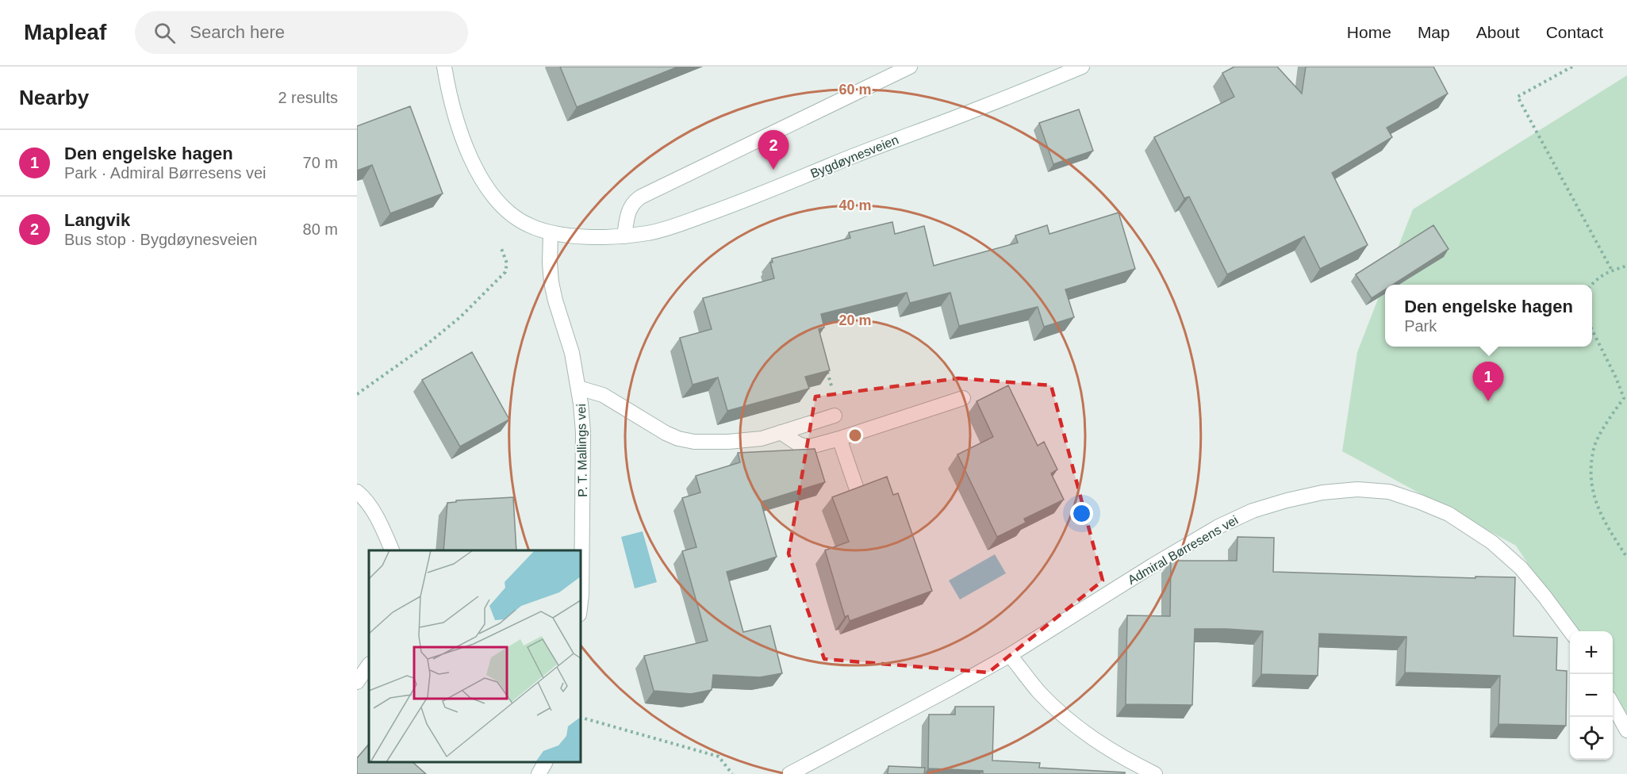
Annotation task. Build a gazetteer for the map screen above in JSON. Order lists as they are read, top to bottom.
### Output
{
  "streets": {
    "street": ["Bygdøynesveien", "P. T. Mallings vei", "Admiral Børresens vei"]
  },
  "crossings": [
    ["Bygdøynesveien", "P. T. Mallings vei"]
  ],
  "page": {
    "header": "Mapleaf",
    "search": "Search here",
    "nav": [
      "Home",
      "Map",
      "About",
      "Contact"
    ],
    "heading": ["Nearby", "2 results"],
    "list": [
      {
        "mark": "1",
        "name": "Den engelske hagen",
        "note": "Park · Admiral Børresens vei",
        "value": "70 m"
      },
      {
        "mark": "2",
        "name": "Langvik",
        "note": "Bus stop · Bygdøynesveien",
        "value": "80 m"
      }
    ],
    "pins": ["2", "1"],
    "popup": ["Den engelske hagen", "Park"],
    "map_buttons": ["+", "−"]
  },
  "rings": ["60 m", "40 m", "20 m"]
}
